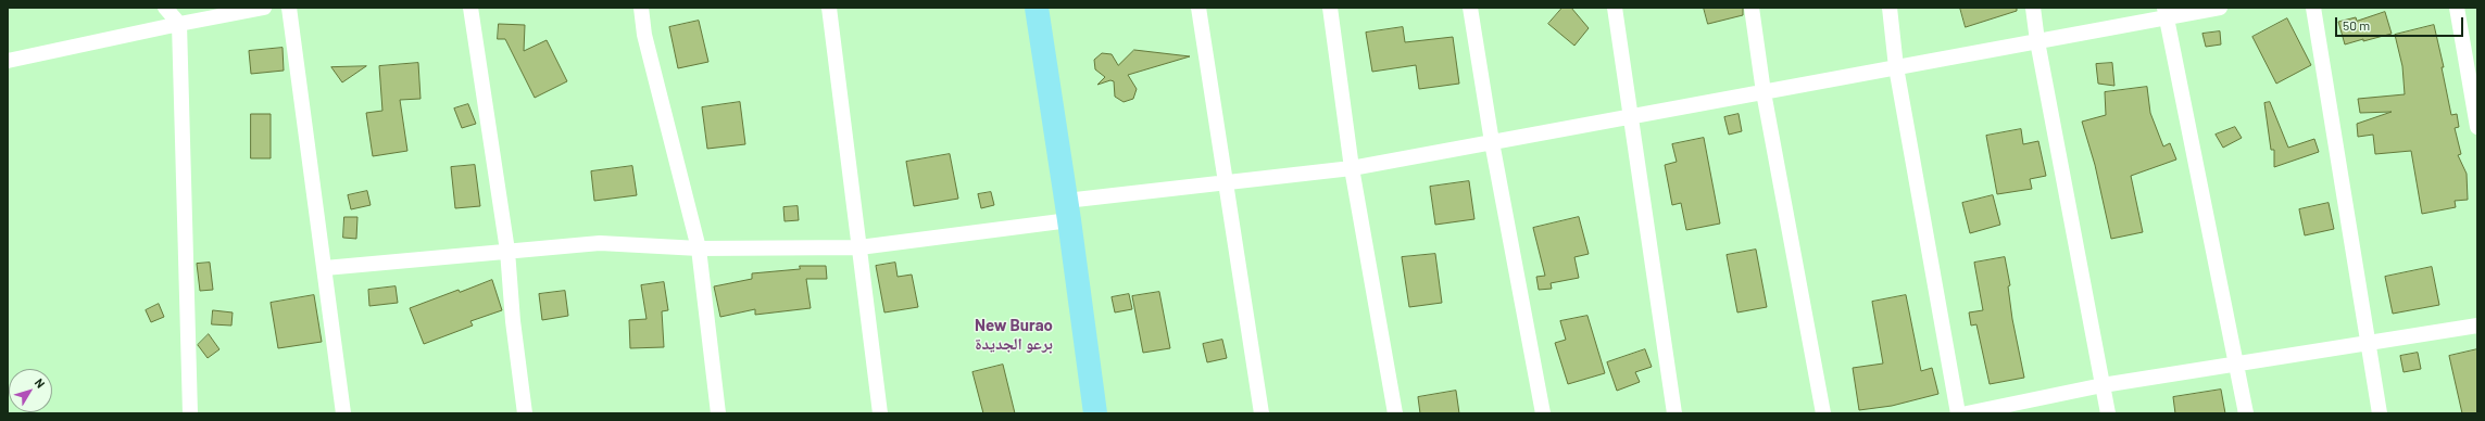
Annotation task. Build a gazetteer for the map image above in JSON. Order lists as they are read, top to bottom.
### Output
{
  "districts": ["New Burao برعو الجديدة"],
  "scale_bar": "50 m",
  "north": "top right"
}
